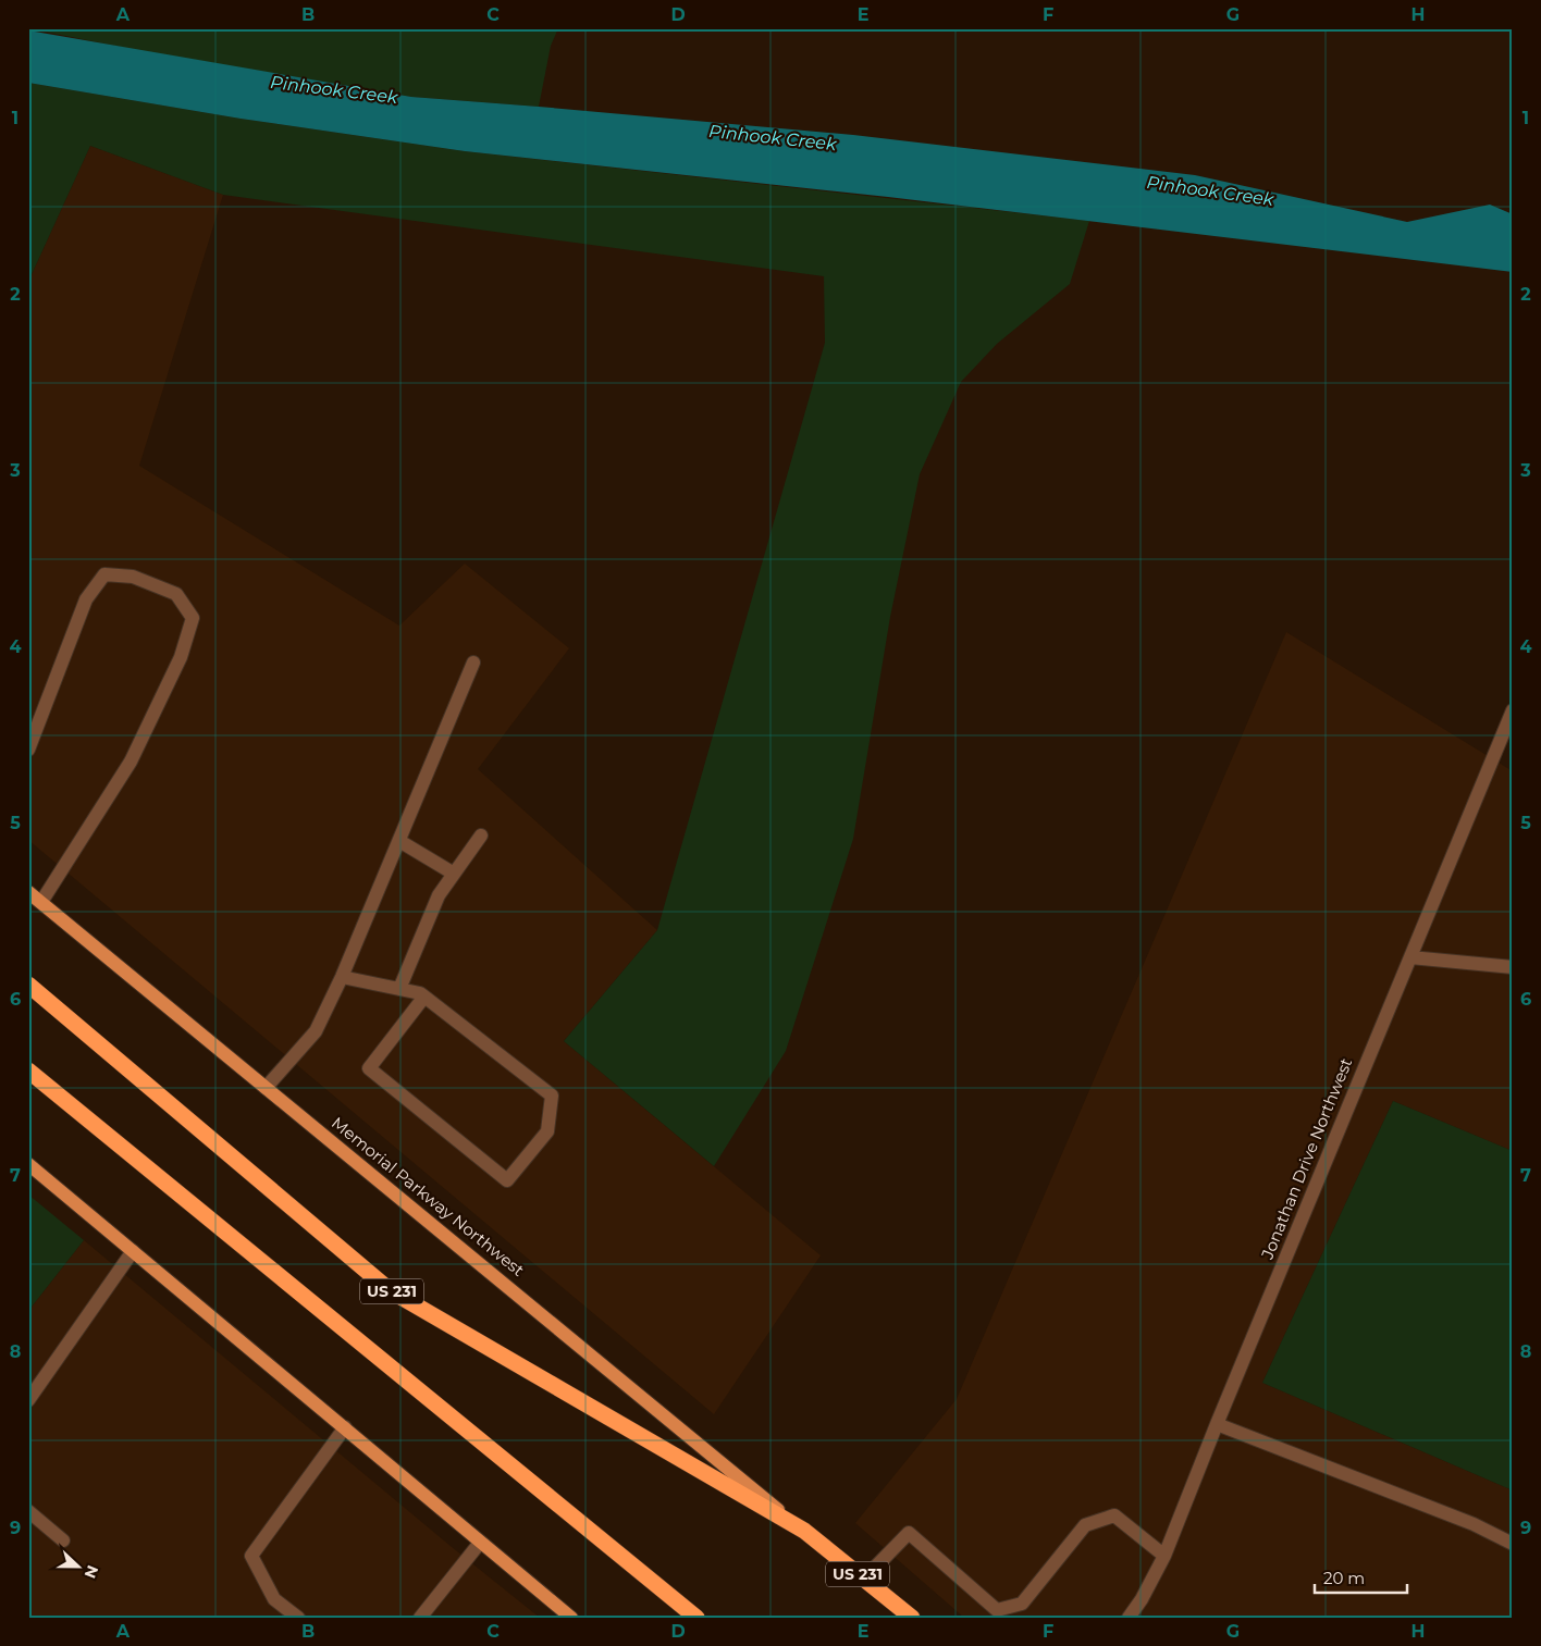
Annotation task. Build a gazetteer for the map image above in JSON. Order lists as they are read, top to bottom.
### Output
{
  "streets": {
    "highway": ["Memorial Parkway Northwest", "US 231"],
    "street": ["Jonathan Drive Northwest"]
  },
  "water": ["Pinhook Creek"],
  "scale_bar": "20 m",
  "north": "right",
  "grid": {
    "columns": [
      "A",
      "B",
      "C",
      "D",
      "E",
      "F",
      "G",
      "H"
    ],
    "rows": [
      "1",
      "2",
      "3",
      "4",
      "5",
      "6",
      "7",
      "8",
      "9"
    ]
  }
}
